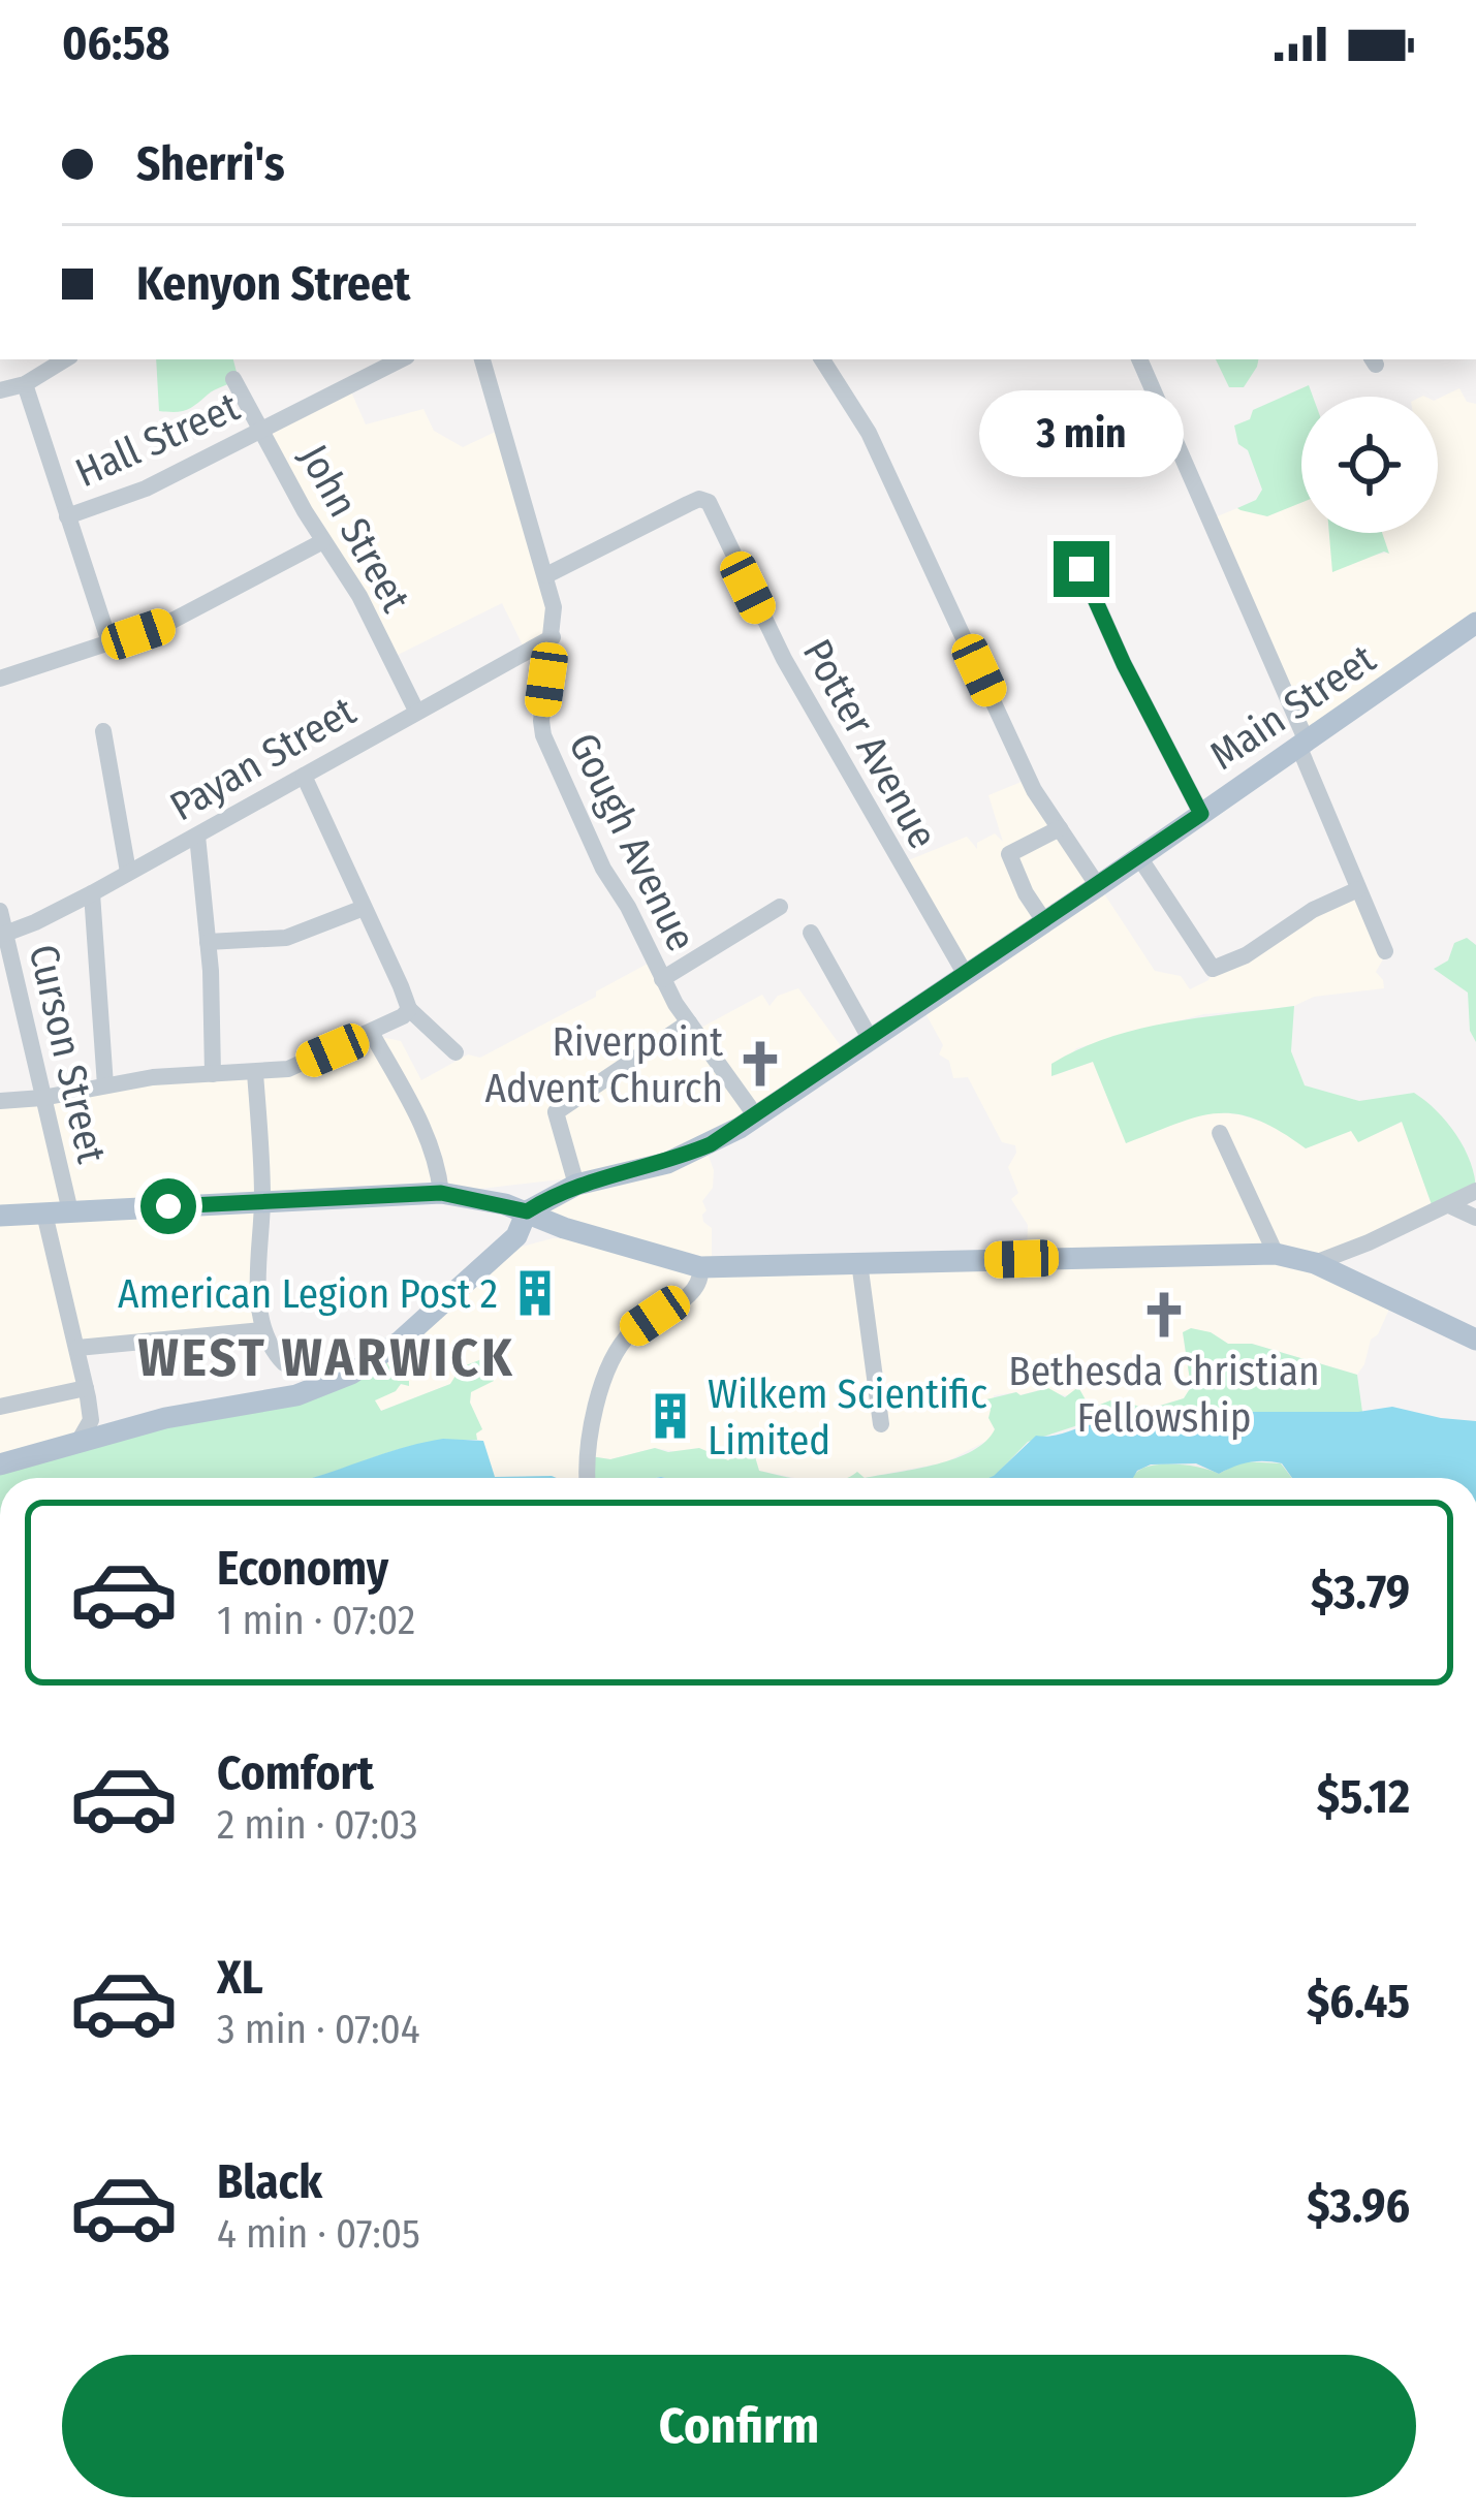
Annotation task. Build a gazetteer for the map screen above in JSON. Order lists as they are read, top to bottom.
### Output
{
  "streets": {
    "main road": ["Main Street"],
    "street": [
      "Hall Street",
      "John Street",
      "Potter Avenue",
      "Payan Street",
      "Gough Avenue",
      "Curson Street"
    ]
  },
  "crossings": [
    ["Hall Street", "John Street"],
    ["John Street", "Payan Street"],
    ["Main Street", "Potter Avenue"],
    ["Main Street", "Gough Avenue"],
    ["Potter Avenue", "Gough Avenue"],
    ["Payan Street", "Gough Avenue"],
    ["Payan Street", "Curson Street"]
  ],
  "districts": ["WEST WARWICK"],
  "places": {
    "church": ["Riverpoint Advent Church", "Bethesda Christian Fellowship"],
    "building": ["American Legion Post 2", "Wilkem Scientific Limited"]
  },
  "page": {
    "status": "06:58",
    "banner": ["Sherri's", "Kenyon Street"],
    "bubble": "3 min",
    "list": [
      {
        "name": "Economy",
        "note": "1 min · 07:02",
        "value": "$3.79"
      },
      {
        "name": "Comfort",
        "note": "2 min · 07:03",
        "value": "$5.12"
      },
      {
        "name": "XL",
        "note": "3 min · 07:04",
        "value": "$6.45"
      },
      {
        "name": "Black",
        "note": "4 min · 07:05",
        "value": "$3.96"
      }
    ],
    "buttons": "Confirm"
  }
}
